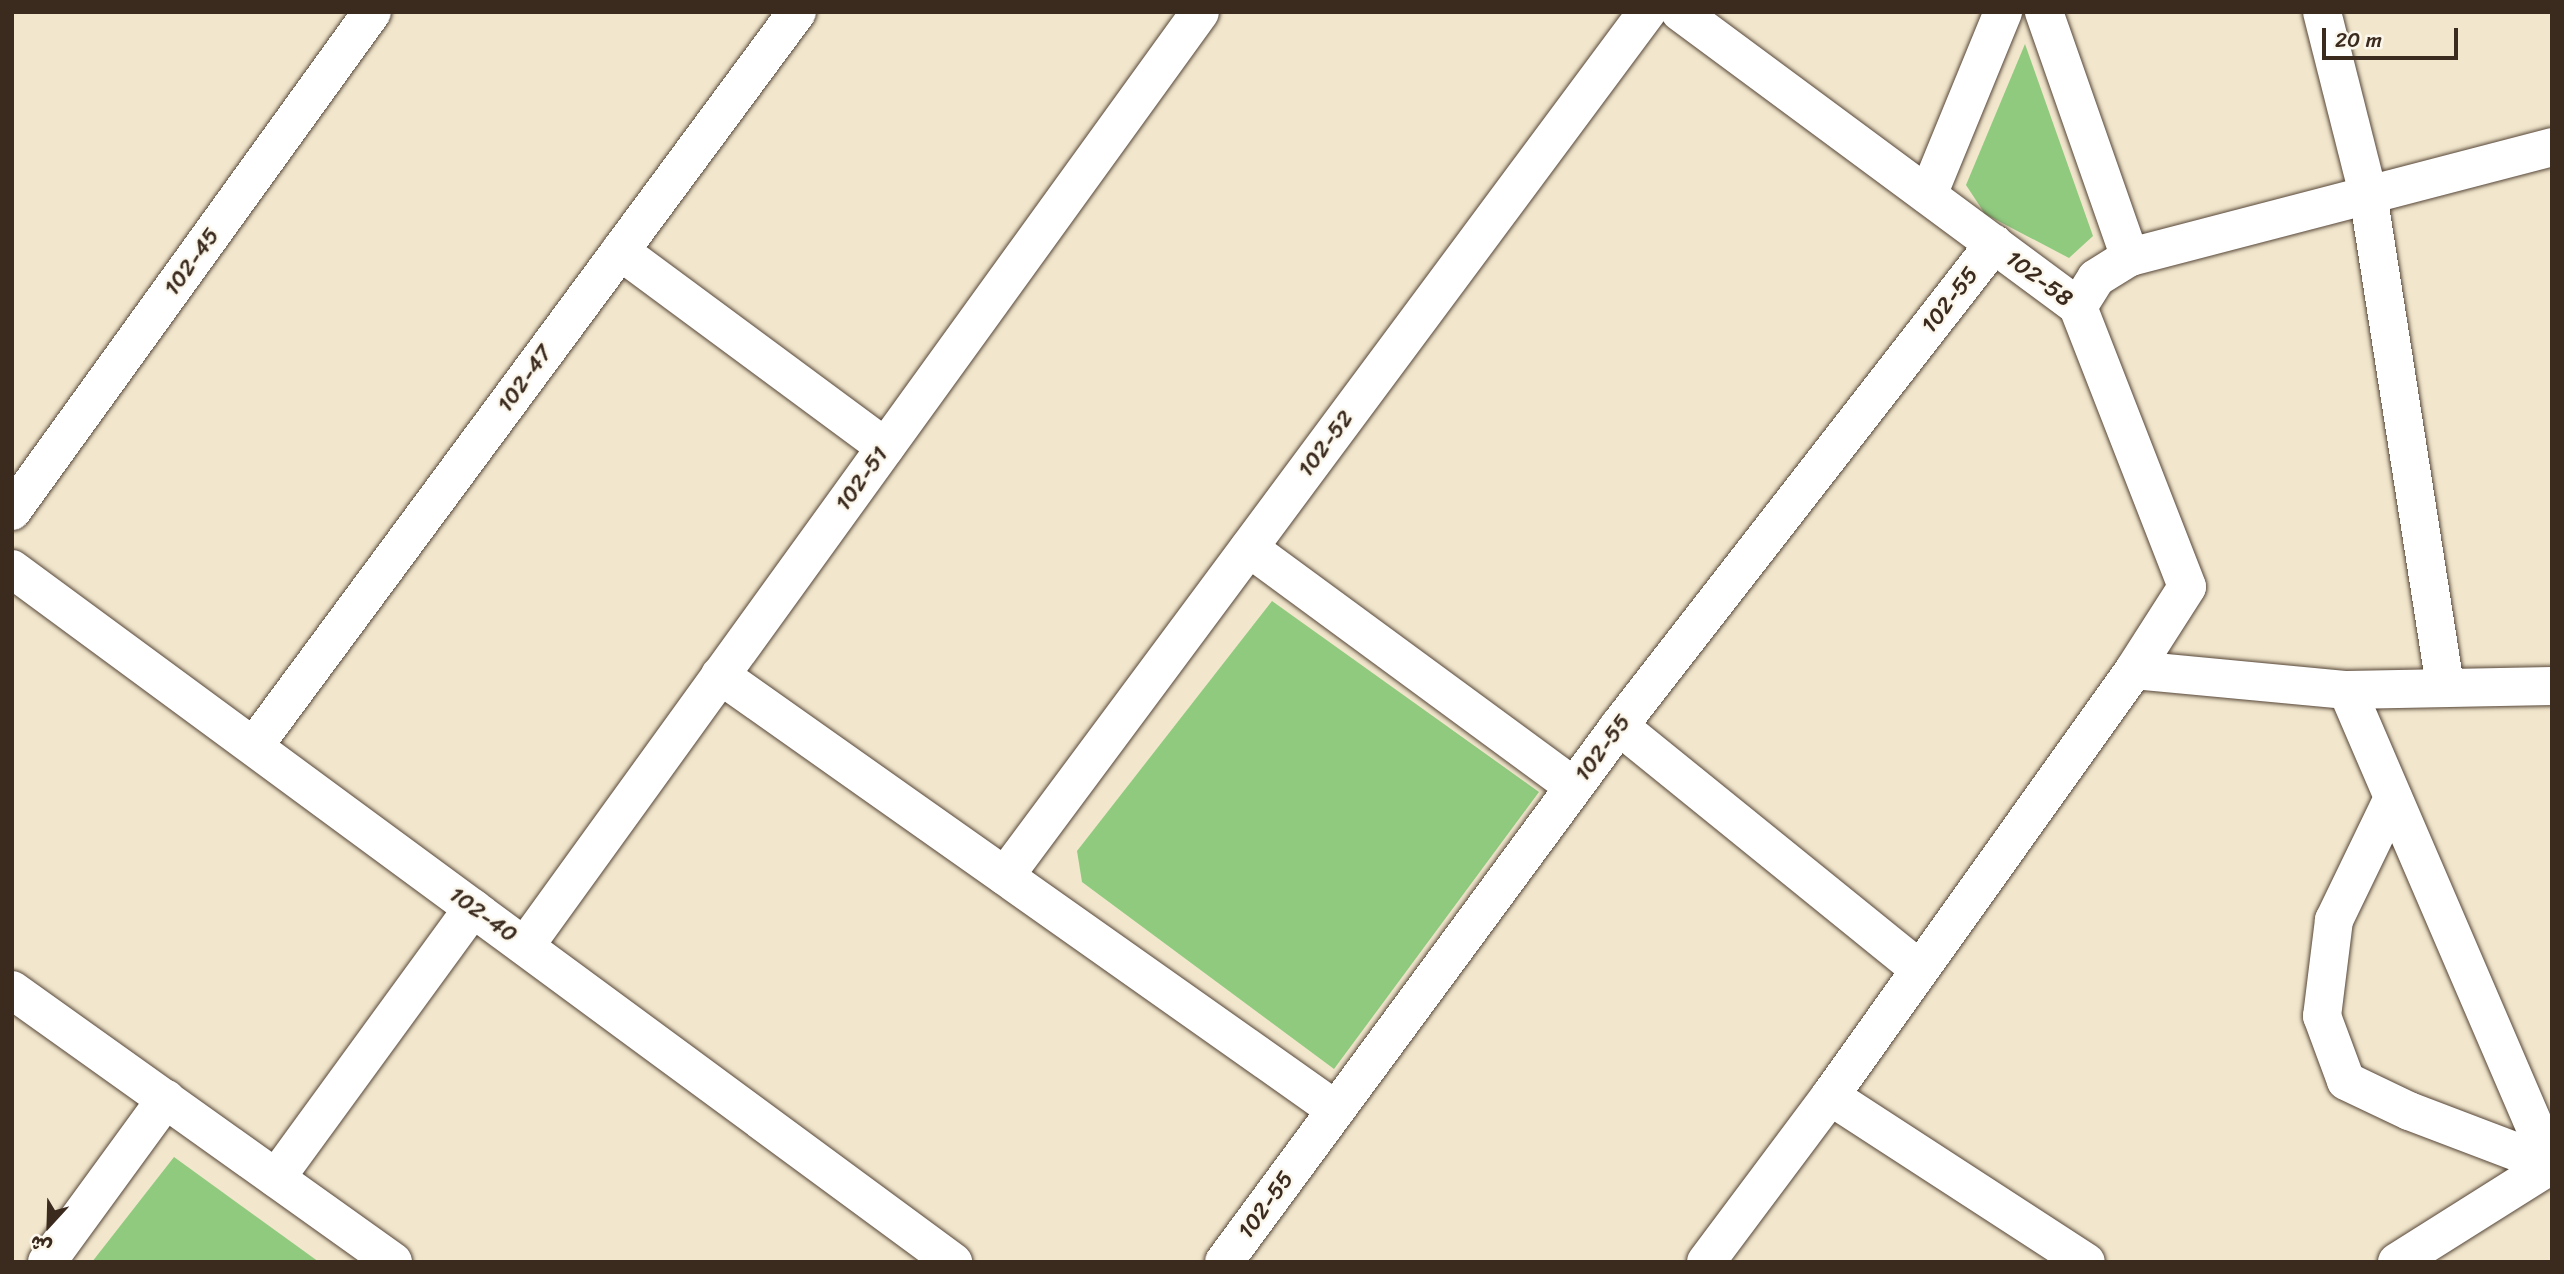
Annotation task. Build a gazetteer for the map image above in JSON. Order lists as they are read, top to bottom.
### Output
{
  "streets": {
    "street": [
      "102-45",
      "102-58",
      "102-55",
      "102-47",
      "102-52",
      "102-51",
      "102-40"
    ]
  },
  "crossings": [
    ["102-58", "102-55"],
    ["102-47", "102-40"],
    ["102-51", "102-40"]
  ],
  "scale_bar": "20 m",
  "north": "bottom"
}
